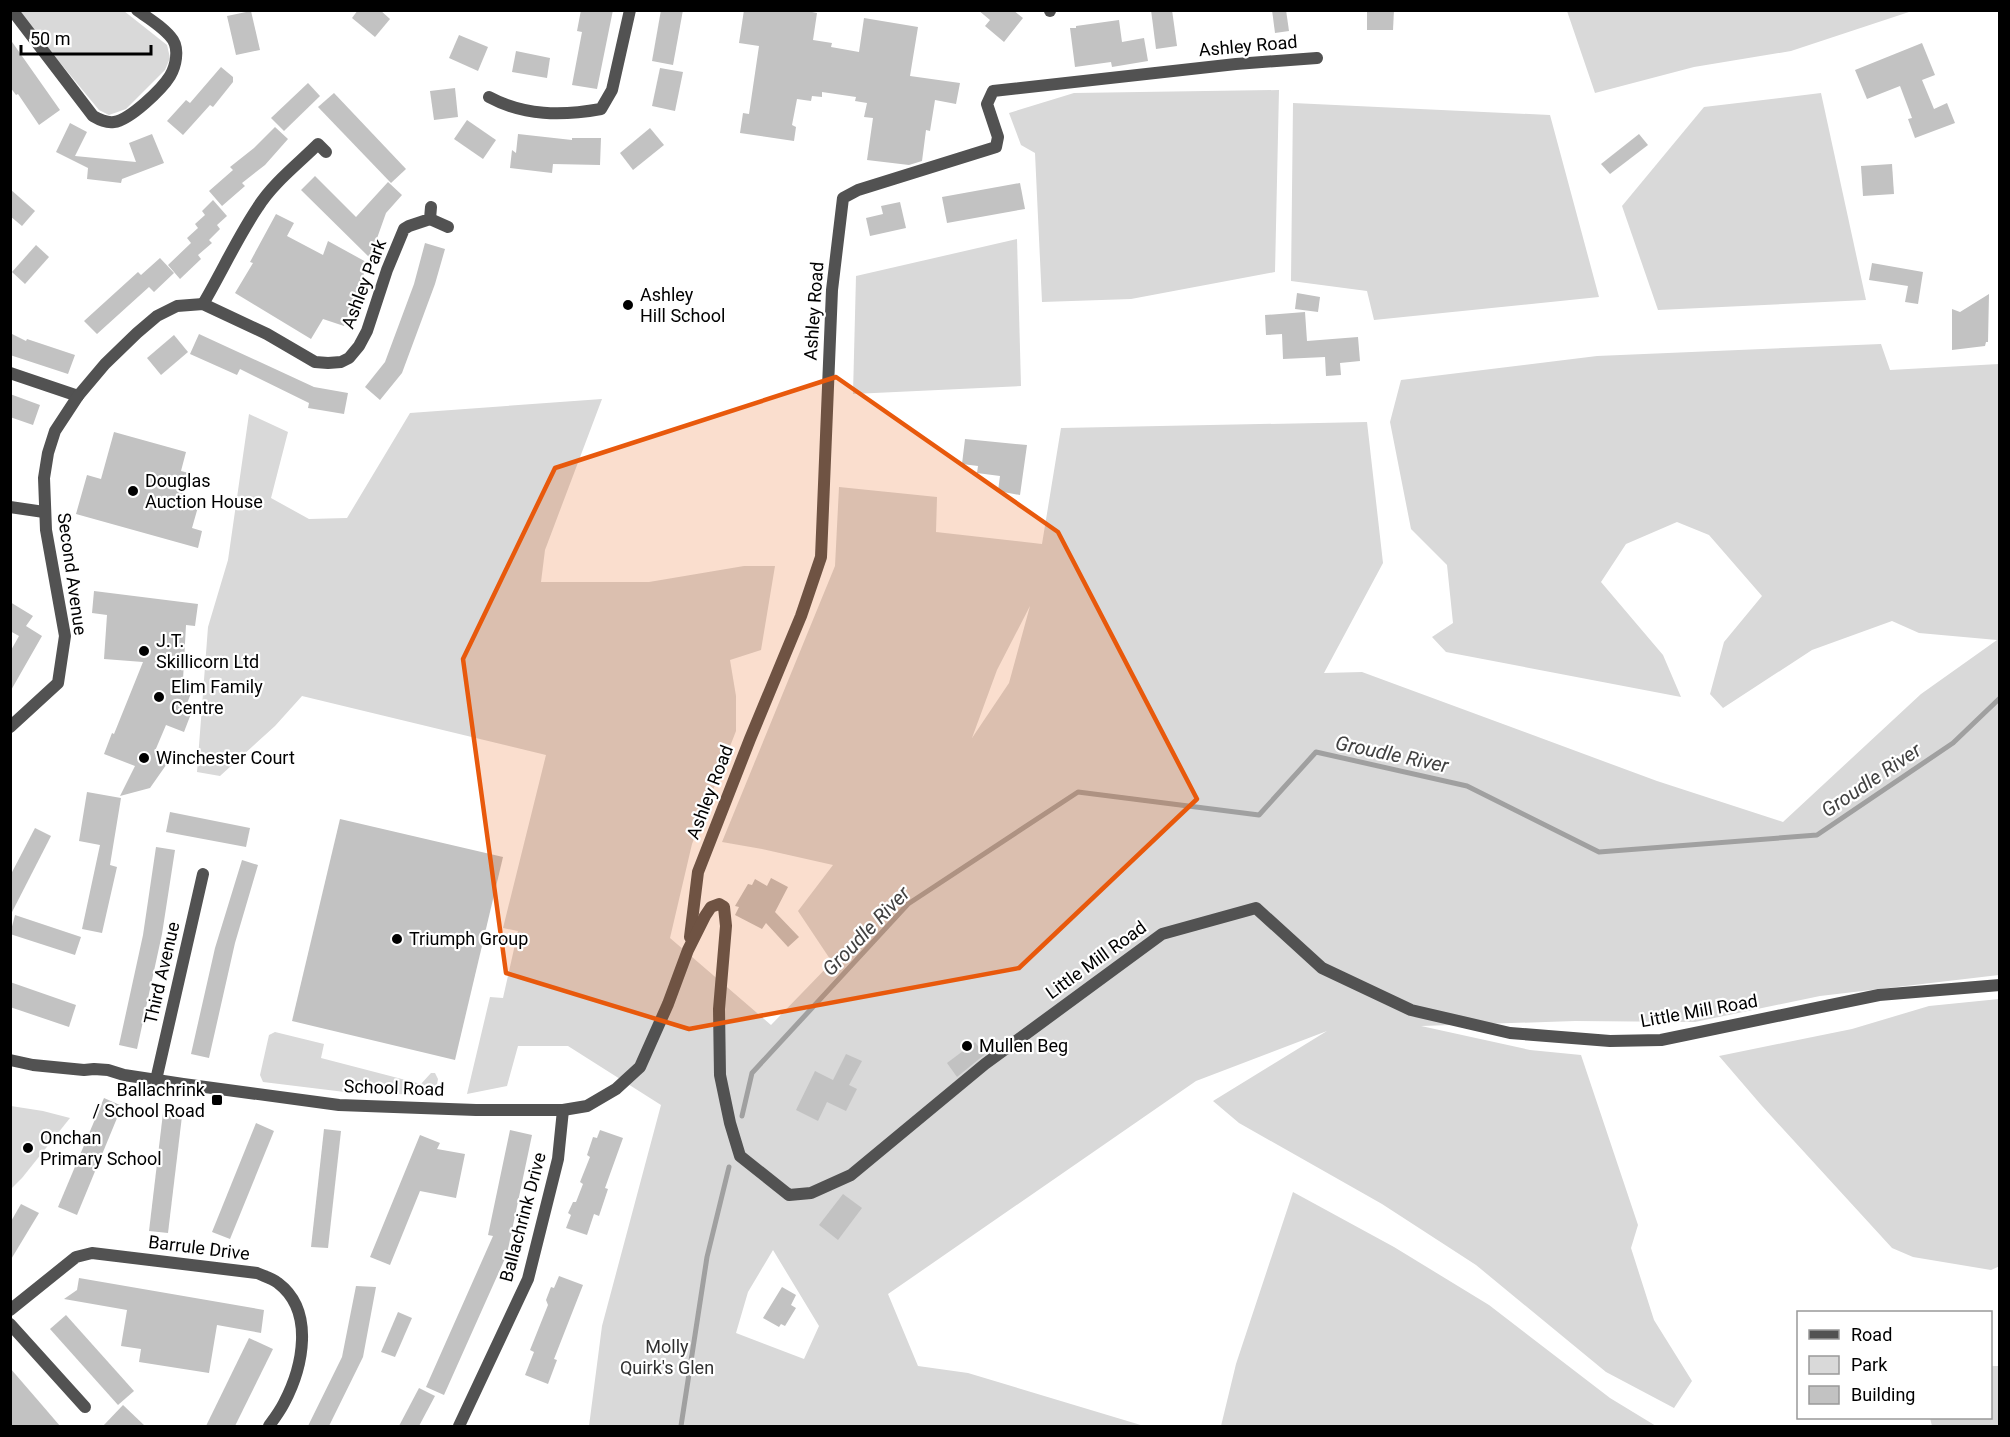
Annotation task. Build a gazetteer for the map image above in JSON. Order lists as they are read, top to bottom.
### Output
{
  "streets": {
    "street": [
      "Ashley Road",
      "Ashley Park",
      "Second Avenue",
      "Little Mill Road",
      "Third Avenue",
      "School Road",
      "Ballachrink Drive",
      "Barrule Drive"
    ]
  },
  "crossings": [
    ["Ashley Road", "Little Mill Road"],
    ["Ashley Road", "School Road"],
    ["Ashley Park", "Second Avenue"],
    ["Little Mill Road", "School Road"],
    ["Third Avenue", "School Road"],
    ["School Road", "Ballachrink Drive"]
  ],
  "water": ["Groudle River"],
  "parks": ["Molly Quirk's Glen"],
  "places": {
    "other": [
      "Ashley Hill School",
      "Douglas Auction House",
      "J.T. Skillicorn Ltd",
      "Elim Family Centre",
      "Winchester Court",
      "Triumph Group",
      "Mullen Beg",
      "Onchan Primary School"
    ],
    "transit": ["Ballachrink / School Road"]
  },
  "legend": ["Road", "Park", "Building"],
  "scale_bar": "50 m"
}
